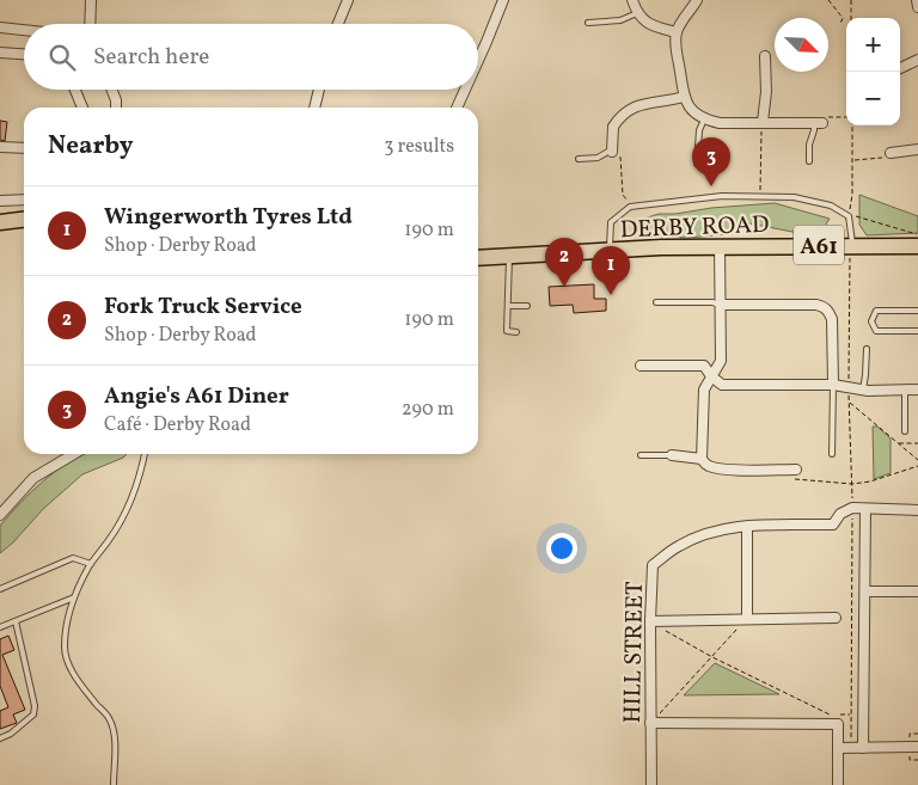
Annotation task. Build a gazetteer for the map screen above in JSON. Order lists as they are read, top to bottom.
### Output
{
  "streets": {
    "highway": ["DERBY ROAD", "A61"],
    "street": ["HILL STREET"]
  },
  "north": "bottom right",
  "page": {
    "map_buttons": ["+", "−"],
    "search": "Search here",
    "heading": ["Nearby", "3 results"],
    "pins": ["3", "2", "1"],
    "list": [
      {
        "mark": "1",
        "name": "Wingerworth Tyres Ltd",
        "note": "Shop · Derby Road",
        "value": "190 m"
      },
      {
        "mark": "2",
        "name": "Fork Truck Service",
        "note": "Shop · Derby Road",
        "value": "190 m"
      },
      {
        "mark": "3",
        "name": "Angie's A61 Diner",
        "note": "Café · Derby Road",
        "value": "290 m"
      }
    ]
  }
}
